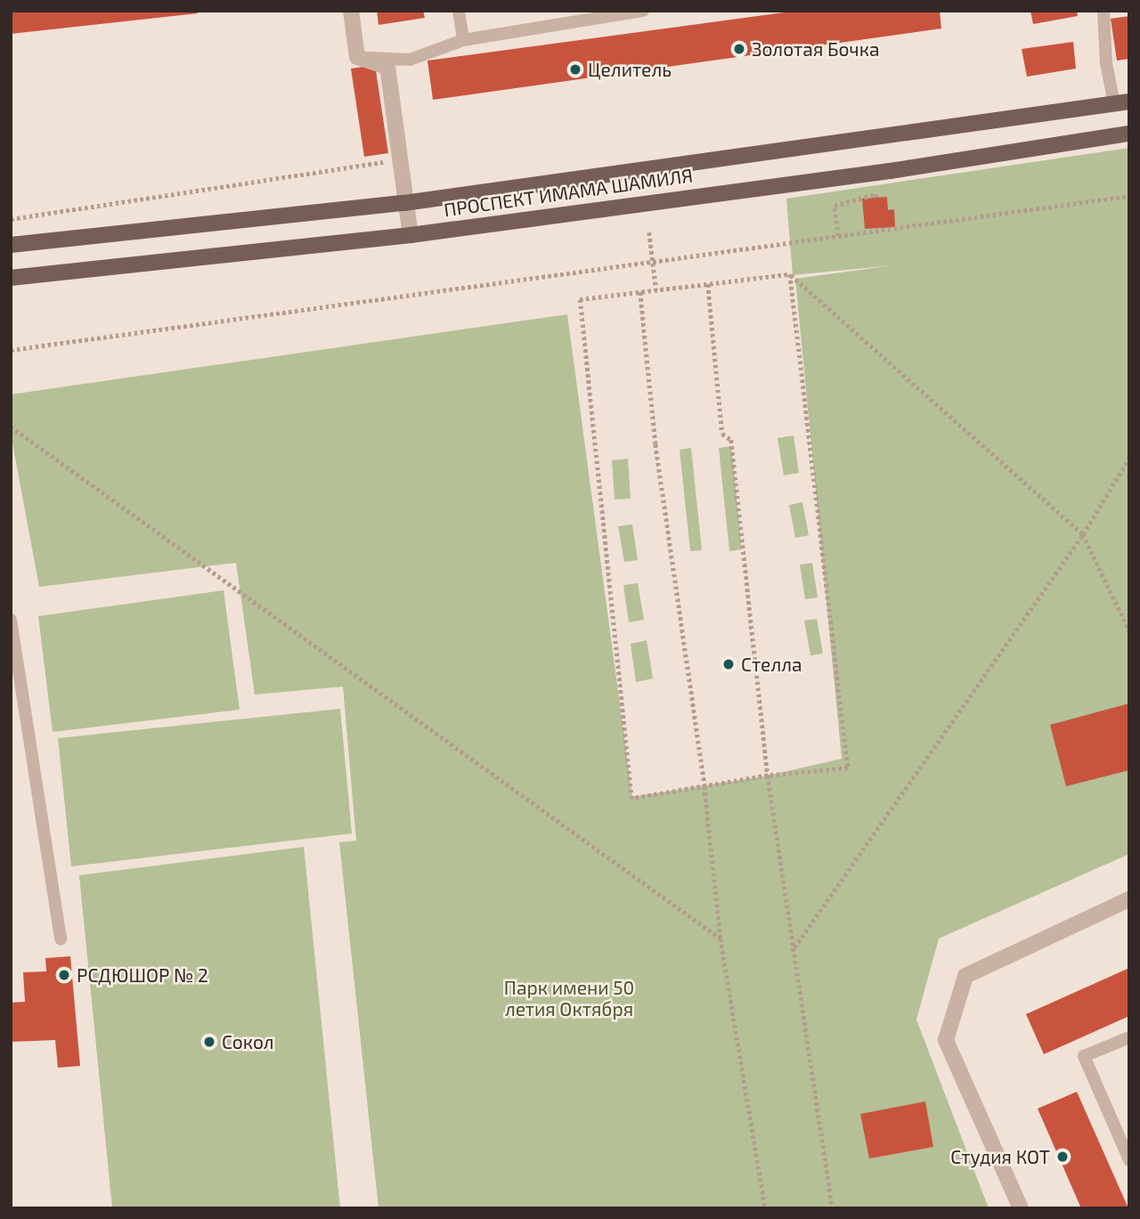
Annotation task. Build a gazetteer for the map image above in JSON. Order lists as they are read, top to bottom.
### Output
{
  "streets": {
    "main road": ["ПРОСПЕКТ ИМАМА ШАМИЛЯ"]
  },
  "parks": ["Парк имени 50 летия Октября"],
  "places": [
    "Золотая Бочка",
    "Целитель",
    "Стелла",
    "РСДЮШОР № 2",
    "Сокол",
    "Студия КОТ"
  ]
}
